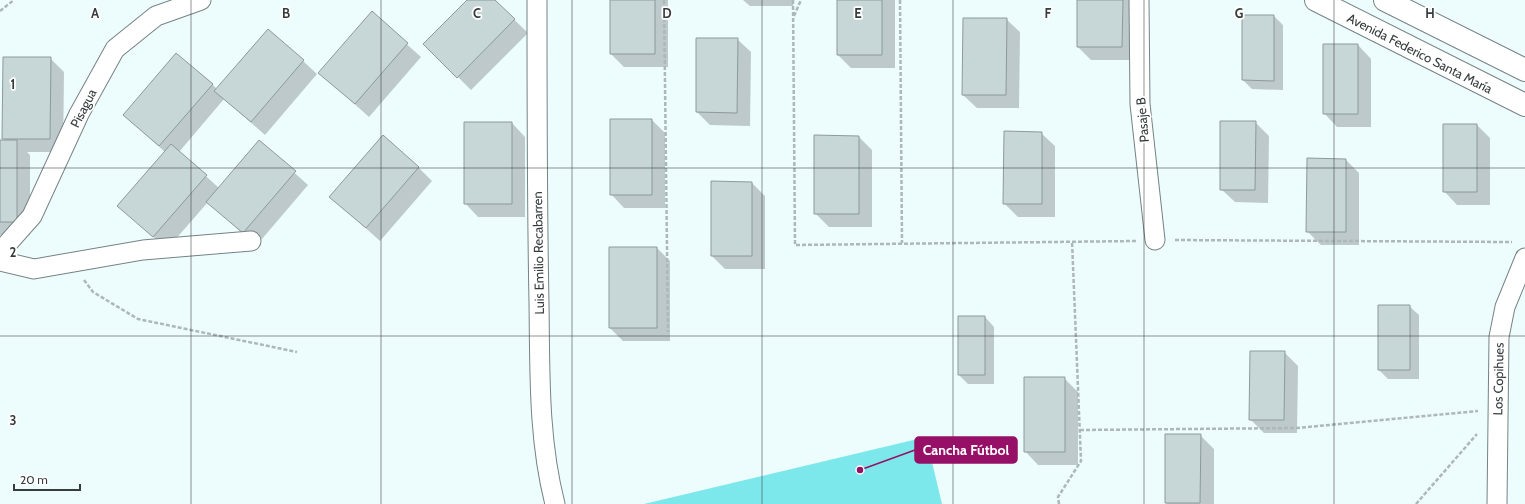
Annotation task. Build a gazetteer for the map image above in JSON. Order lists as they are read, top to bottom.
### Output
{
  "streets": {
    "main road": ["Avenida Federico Santa María"],
    "street": [
      "Pisagua",
      "Pasaje B",
      "Luis Emilio Recabarren",
      "Los Copihues"
    ]
  },
  "places": ["Cancha Fútbol"],
  "scale_bar": "20 m",
  "grid": {
    "columns": [
      "A",
      "B",
      "C",
      "D",
      "E",
      "F",
      "G",
      "H"
    ],
    "rows": ["1", "2", "3"]
  }
}
